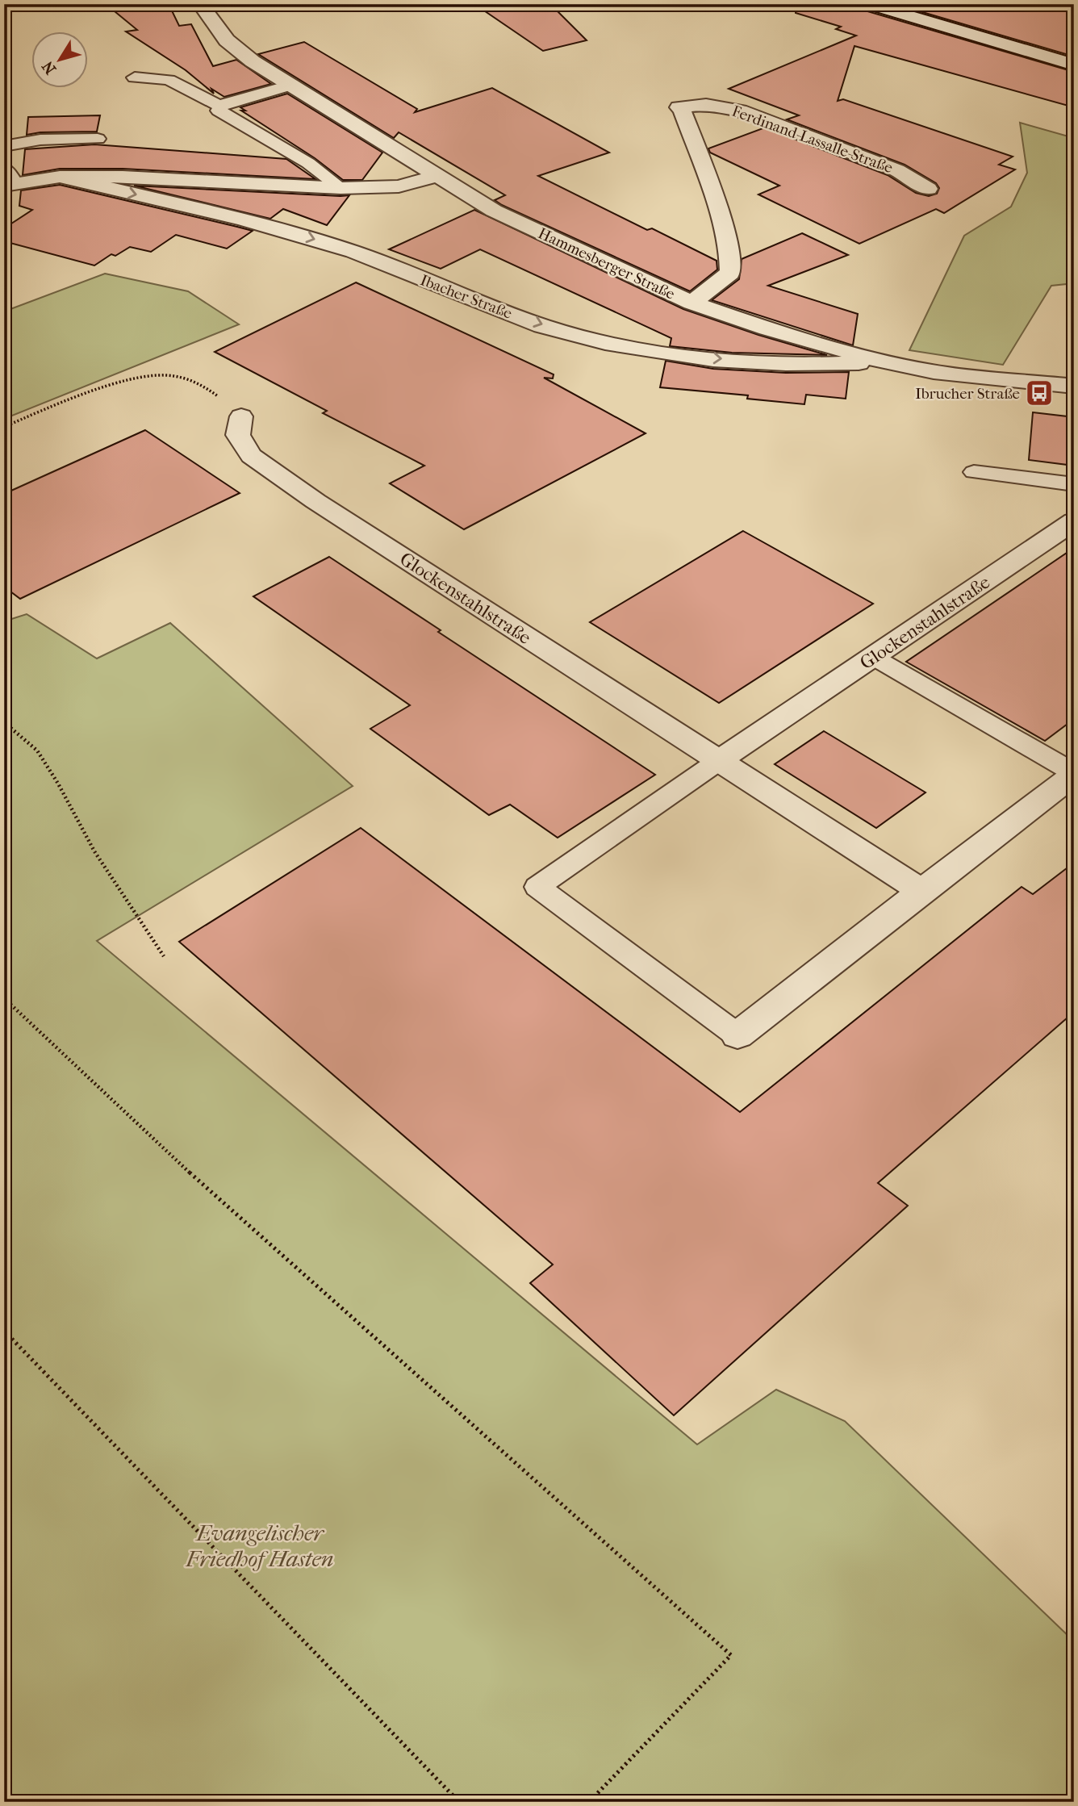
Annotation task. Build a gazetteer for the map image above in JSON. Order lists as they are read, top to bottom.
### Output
{
  "streets": {
    "street": [
      "Ferdinand-Lassalle-Straße",
      "Hammesberger Straße",
      "Ibacher Straße",
      "Glockenstahlstraße"
    ]
  },
  "crossings": [
    ["Ferdinand-Lassalle-Straße", "Hammesberger Straße"],
    ["Hammesberger Straße", "Ibacher Straße"]
  ],
  "parks": ["Evangelischer Friedhof Hasten"],
  "places": {
    "bus stop": ["Ibrucher Straße"]
  },
  "north": "bottom left"
}
